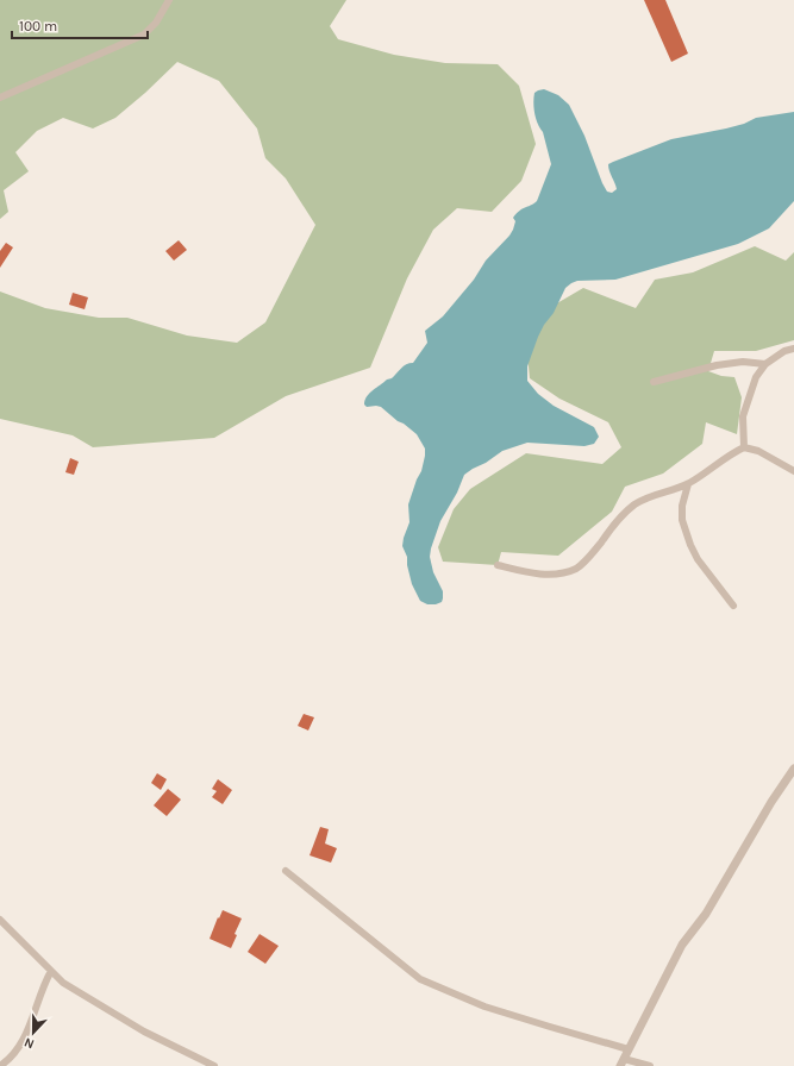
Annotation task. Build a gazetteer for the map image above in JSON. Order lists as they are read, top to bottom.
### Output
{
  "scale_bar": "100 m",
  "north": "bottom"
}
